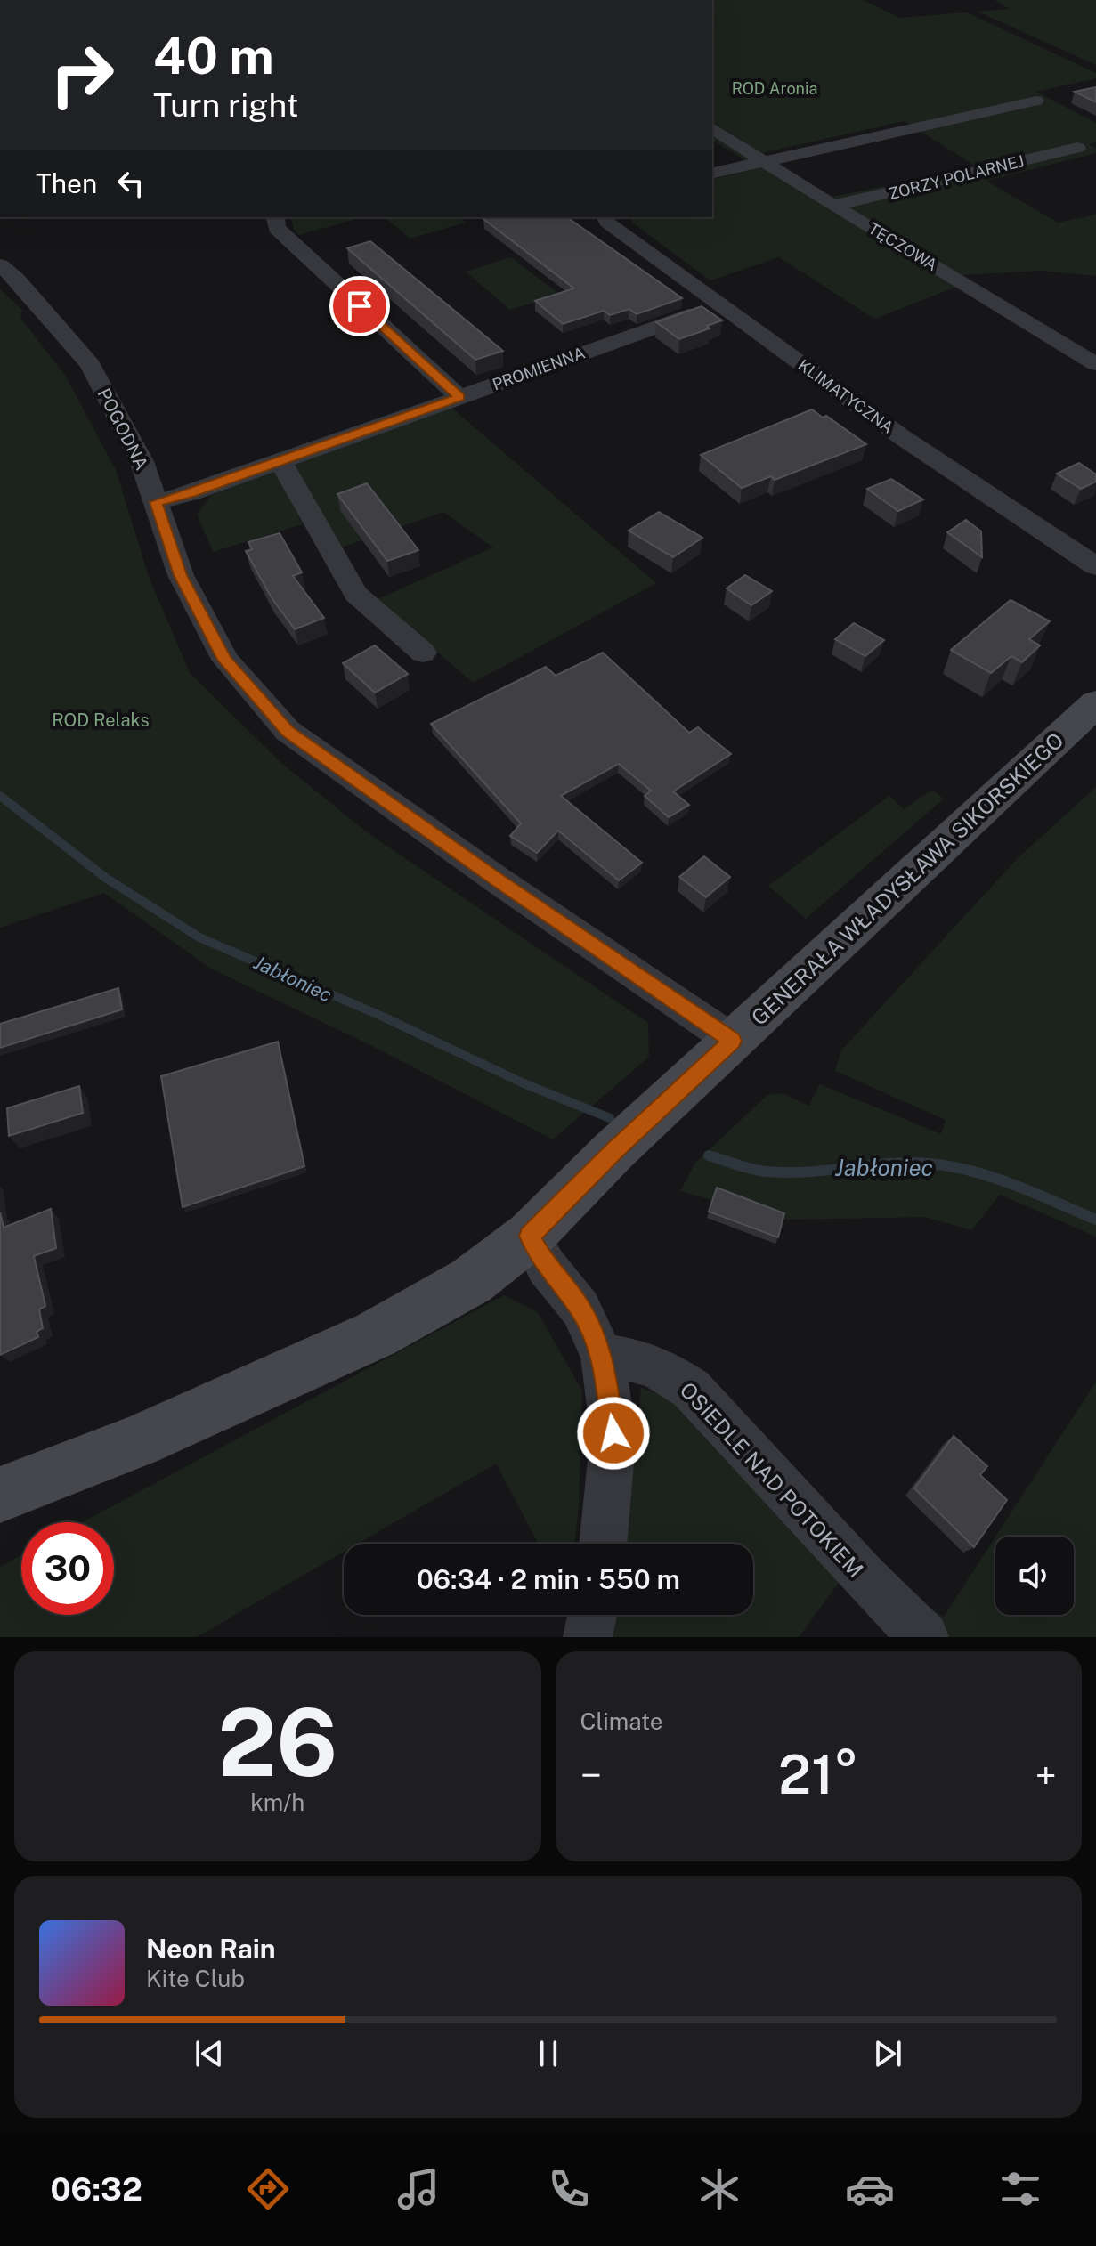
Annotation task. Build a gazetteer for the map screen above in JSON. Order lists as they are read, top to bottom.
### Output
{
  "streets": {
    "street": [
      "ZORZY POLARNEJ",
      "TĘCZOWA",
      "PROMIENNA",
      "KLIMATYCZNA",
      "POGODNA",
      "GENERAŁA WŁADYSŁAWA SIKORSKIEGO",
      "OSIEDLE NAD POTOKIEM"
    ]
  },
  "crossings": [
    ["ZORZY POLARNEJ", "TĘCZOWA"],
    ["PROMIENNA", "KLIMATYCZNA"],
    ["PROMIENNA", "POGODNA"],
    ["POGODNA", "GENERAŁA WŁADYSŁAWA SIKORSKIEGO"]
  ],
  "water": ["Jabłoniec"],
  "parks": ["ROD Aronia", "ROD Relaks"],
  "page": {
    "turn": ["40 m", "Turn right"],
    "then": "Then",
    "limit": "30",
    "trip": "06:34 · 2 min · 550 m",
    "tile": [
      ["26", "km/h"],
      "Climate"
    ],
    "heat": ["−", "21°", "+"],
    "song": ["Neon Rain", "Kite Club"],
    "tabs": "06:32"
  }
}
